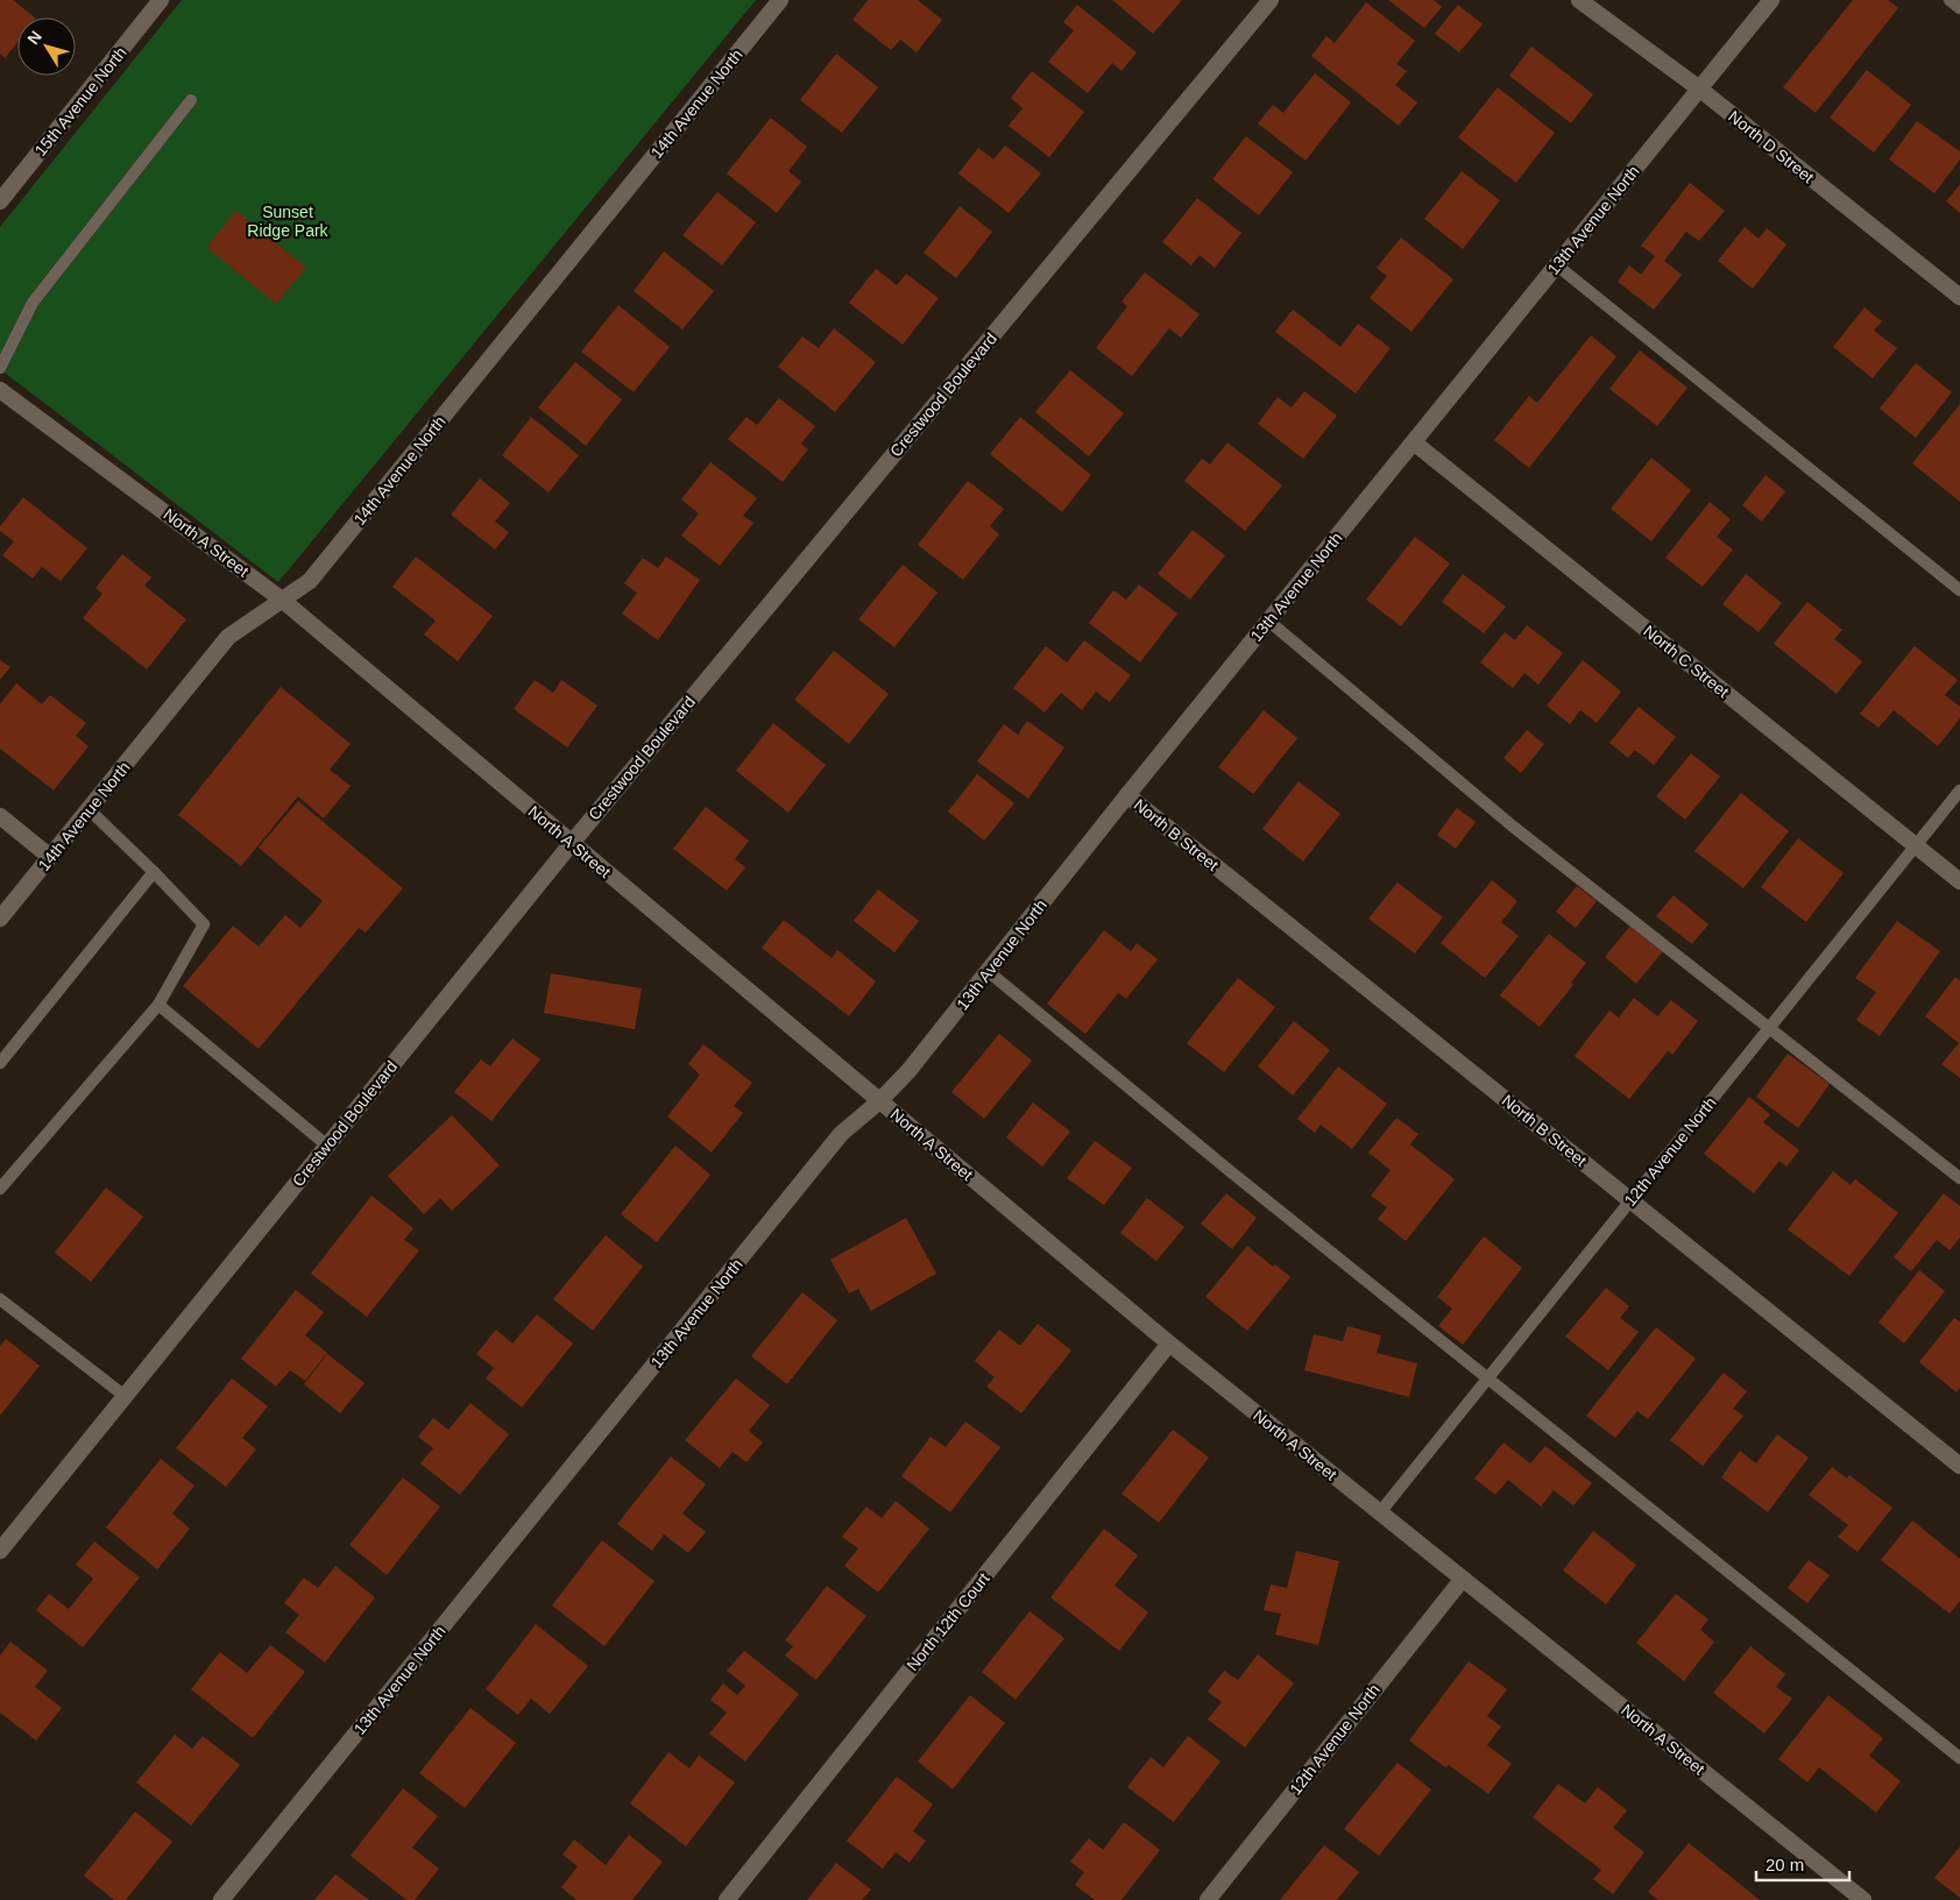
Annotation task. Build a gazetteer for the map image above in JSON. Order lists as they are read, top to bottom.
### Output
{
  "streets": {
    "street": [
      "15th Avenue North",
      "14th Avenue North",
      "North D Street",
      "13th Avenue North",
      "Crestwood Boulevard",
      "North A Street",
      "North C Street",
      "North B Street",
      "12th Avenue North",
      "North 12th Court"
    ]
  },
  "crossings": [
    ["14th Avenue North", "North A Street"],
    ["North D Street", "13th Avenue North"],
    ["13th Avenue North", "North A Street"],
    ["13th Avenue North", "North C Street"],
    ["13th Avenue North", "North B Street"],
    ["Crestwood Boulevard", "North A Street"],
    ["North A Street", "12th Avenue North"],
    ["North A Street", "North 12th Court"],
    ["North C Street", "12th Avenue North"],
    ["North B Street", "12th Avenue North"]
  ],
  "parks": ["Sunset Ridge Park"],
  "scale_bar": "20 m",
  "north": "top left"
}
